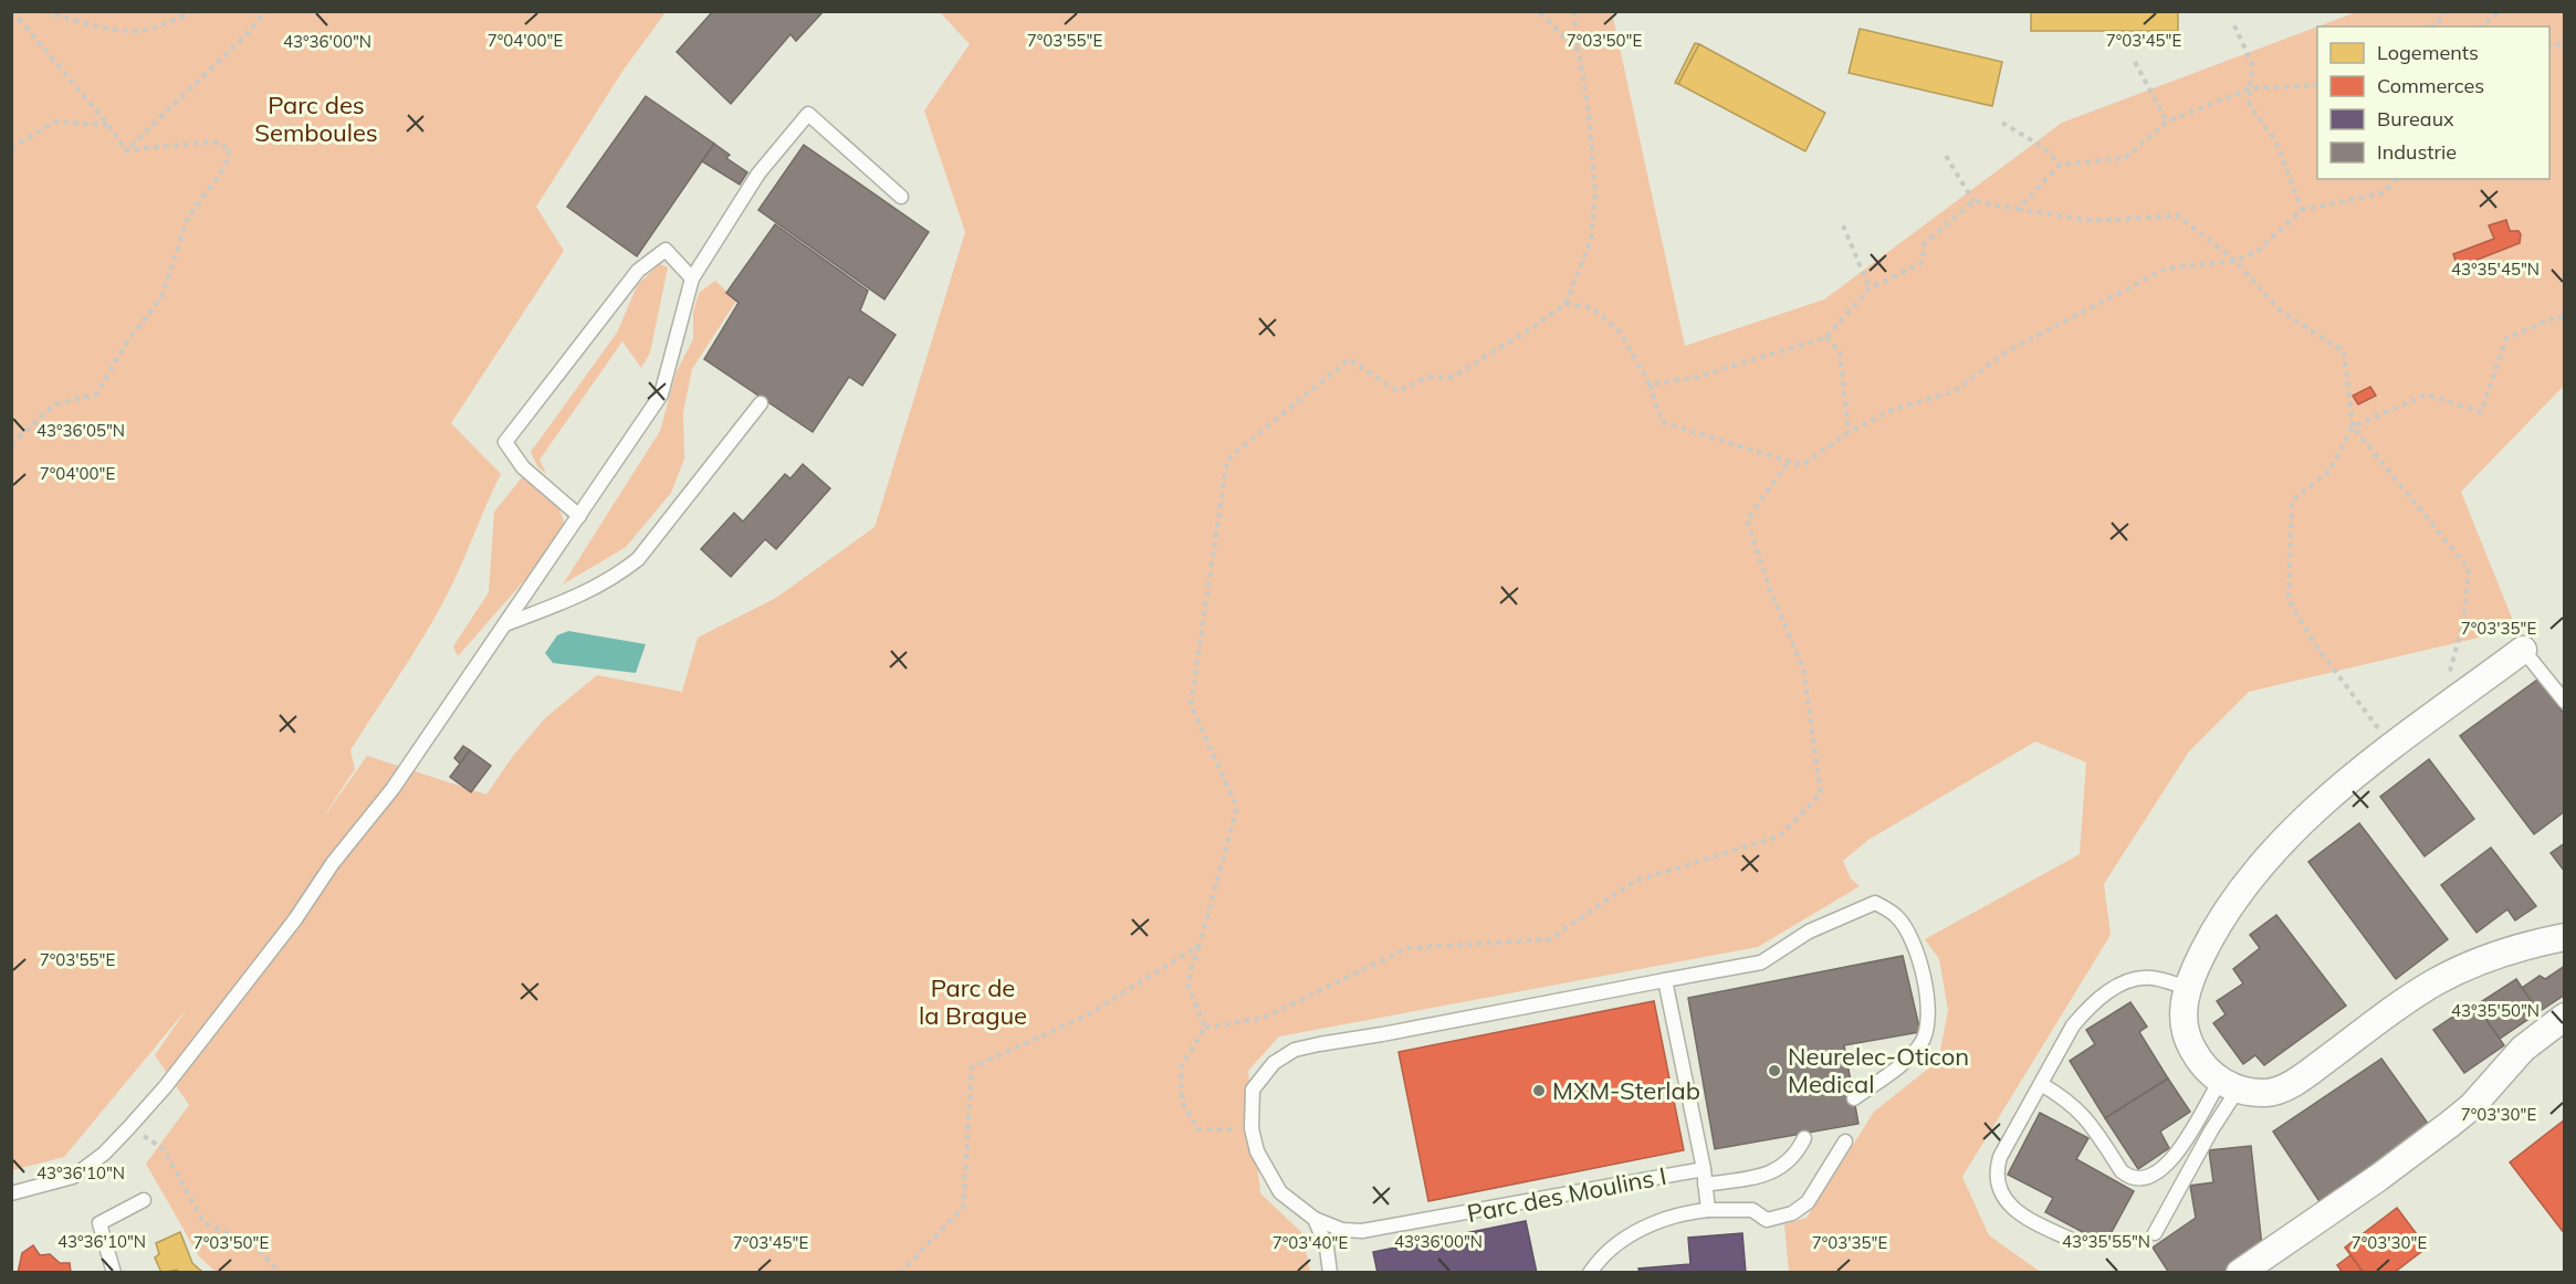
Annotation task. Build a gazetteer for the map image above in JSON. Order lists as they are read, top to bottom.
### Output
{
  "streets": {
    "lane": ["Parc des Moulins I"]
  },
  "parks": ["Parc des Semboules", "Parc de la Brague"],
  "places": ["Neurelec-Oticon Medical", "MXM-Sterlab"],
  "legend": [
    "Logements",
    "Commerces",
    "Bureaux",
    "Industrie"
  ],
  "coordinates": [
    "7°04'00\"E",
    "7°03'55\"E",
    "7°03'45\"E",
    "7°03'50\"E",
    "43°36'00\"N",
    "43°35'45\"N",
    "43°36'05\"N",
    "7°03'35\"E",
    "43°35'50\"N",
    "7°03'30\"E",
    "43°36'10\"N",
    "43°35'55\"N",
    "7°03'40\"E"
  ]
}
